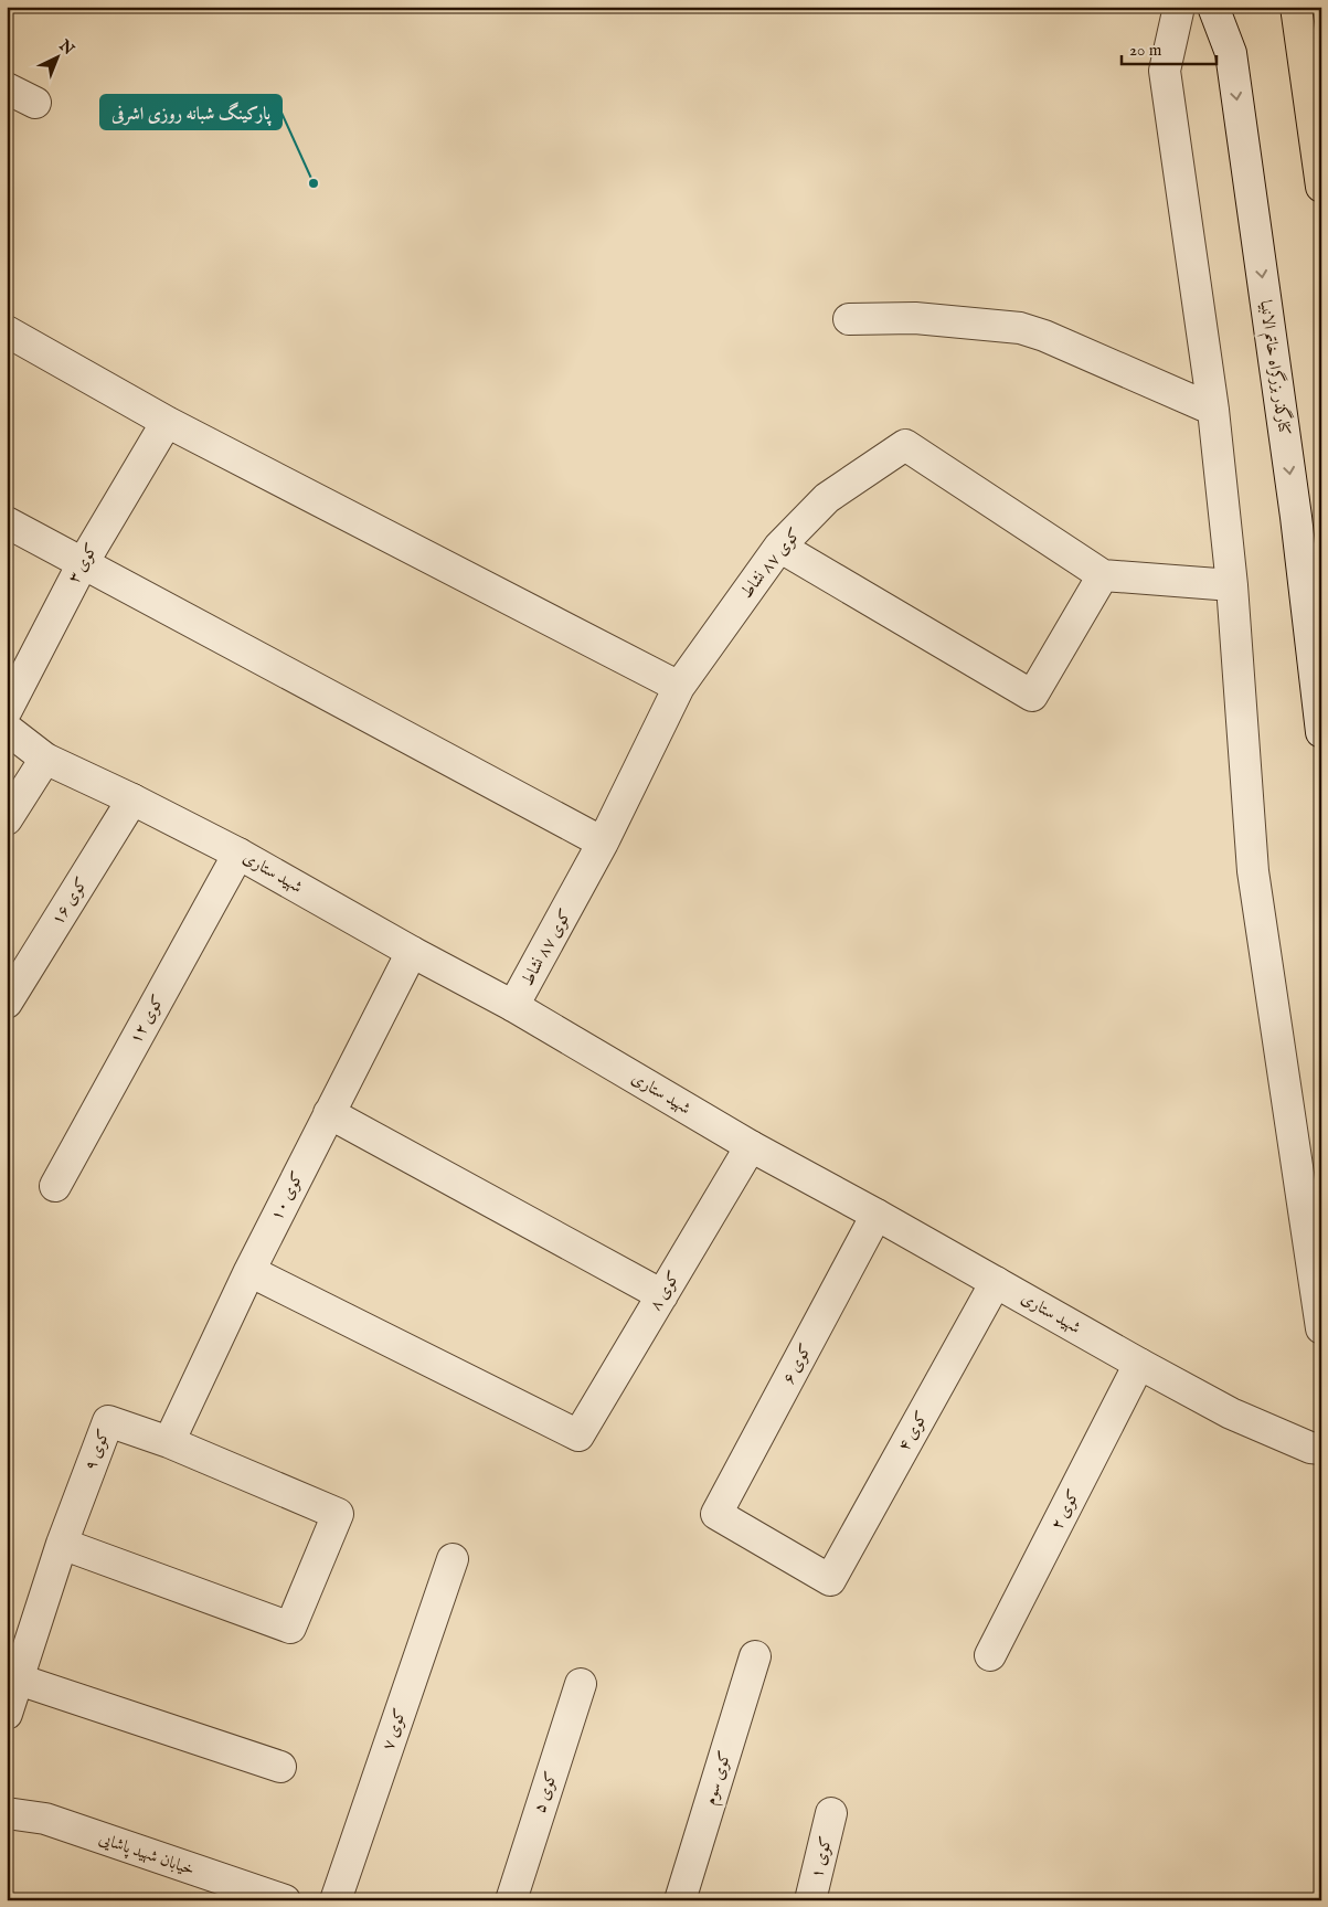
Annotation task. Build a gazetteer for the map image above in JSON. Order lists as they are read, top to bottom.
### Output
{
  "streets": {
    "street": [
      "کنارگذر بزرگراه خاتم الانبیا",
      "کوی ۳",
      "کوی ۸۷ نشاط",
      "شهید ستاری",
      "کوی ۱۶",
      "کوی ۱۲",
      "کوی ۱۰",
      "کوی ۸",
      "کوی ۶",
      "کوی ۴",
      "کوی ۹",
      "کوی ۲",
      "کوی ۷",
      "کوی سوم",
      "کوی ۵",
      "خیابان شهید پاشایی",
      "کوی ۱"
    ]
  },
  "crossings": [
    ["کوی ۸۷ نشاط", "شهید ستاری"],
    ["شهید ستاری", "کوی ۱۶"],
    ["شهید ستاری", "کوی ۱۲"],
    ["شهید ستاری", "کوی ۱۰"],
    ["شهید ستاری", "کوی ۸"],
    ["شهید ستاری", "کوی ۶"],
    ["شهید ستاری", "کوی ۴"],
    ["شهید ستاری", "کوی ۲"],
    ["کوی ۱۰", "کوی ۸"],
    ["کوی ۱۰", "کوی ۹"],
    ["کوی ۶", "کوی ۴"]
  ],
  "places": ["پارکینگ شبانه روزی اشرفی"],
  "scale_bar": "20 m",
  "north": "top right"
}
